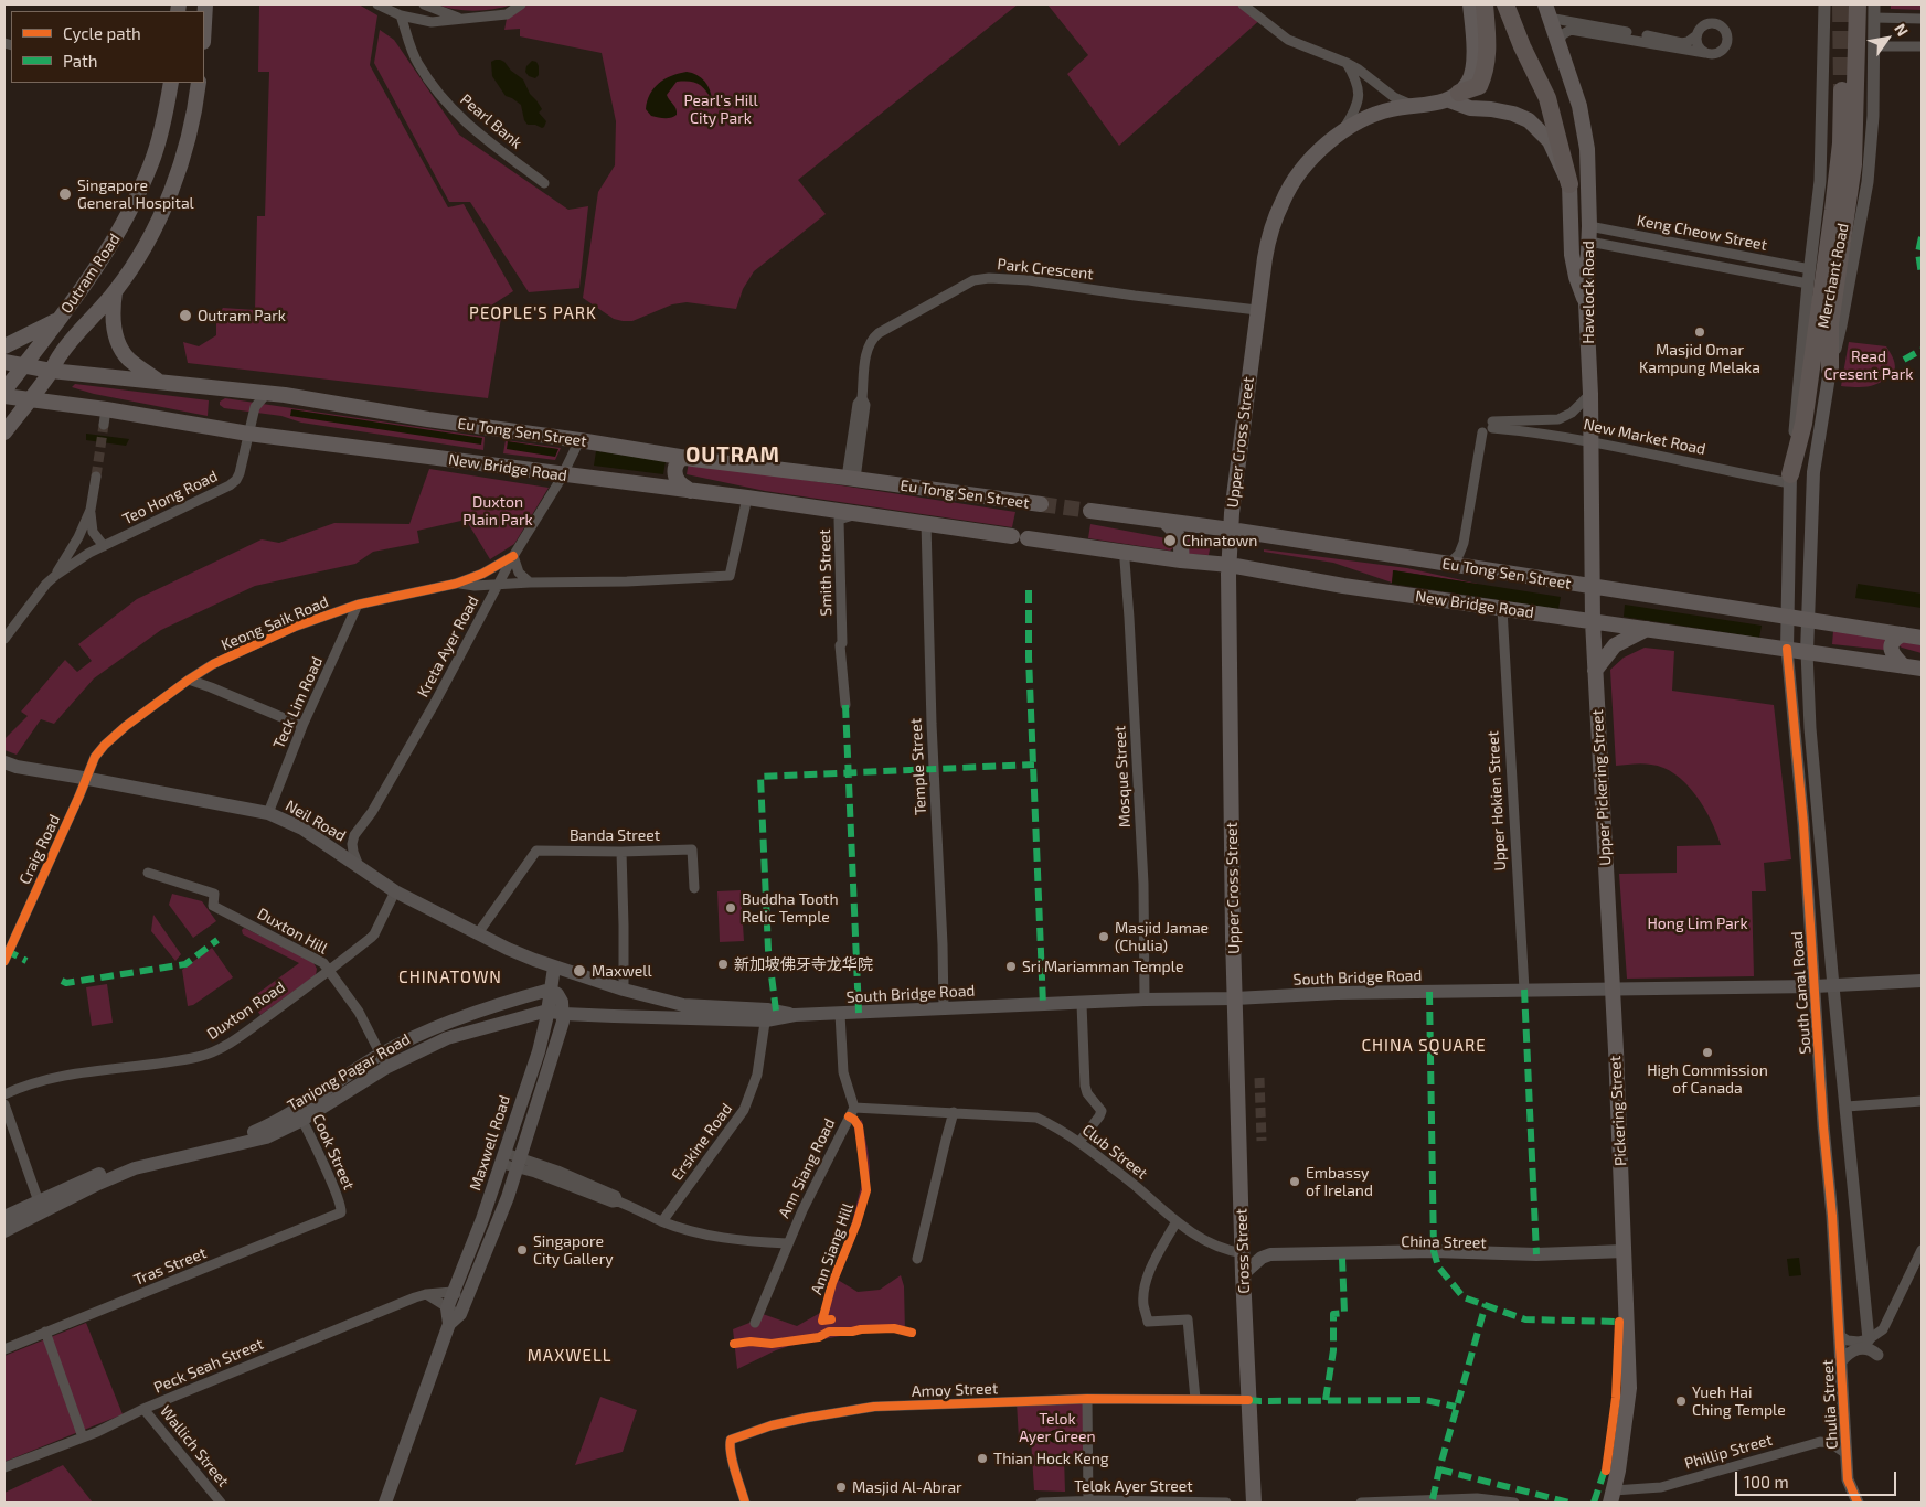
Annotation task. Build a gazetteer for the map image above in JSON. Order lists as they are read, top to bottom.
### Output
{
  "streets": {
    "main road": [
      "Outram Road",
      "Merchant Road",
      "Havelock Road",
      "Eu Tong Sen Street",
      "Upper Cross Street",
      "New Bridge Road",
      "Upper Pickering Street",
      "Neil Road",
      "South Bridge Road",
      "South Canal Road",
      "Tanjong Pagar Road",
      "Pickering Street",
      "Maxwell Road",
      "China Street",
      "Cross Street"
    ],
    "street": [
      "Pearl Bank",
      "Keng Cheow Street",
      "Park Crescent",
      "New Market Road",
      "Teo Hong Road",
      "Smith Street",
      "Keong Saik Road",
      "Kreta Ayer Road",
      "Teck Lim Road",
      "Temple Street",
      "Mosque Street",
      "Upper Hokien Street",
      "Banda Street",
      "Craig Road",
      "Duxton Hill",
      "Duxton Road",
      "Erskine Road",
      "Cook Street",
      "Club Street",
      "Ann Siang Road",
      "Tras Street",
      "Peck Seah Street",
      "Amoy Street",
      "Chulia Street",
      "Wallich Street",
      "Phillip Street",
      "Telok Ayer Street"
    ],
    "cycle path": ["Ann Siang Hill"]
  },
  "crossings": [
    ["Keng Cheow Street", "Merchant Road"],
    ["Keng Cheow Street", "Havelock Road"],
    ["Park Crescent", "Eu Tong Sen Street"],
    ["Park Crescent", "Upper Cross Street"],
    ["Outram Road", "Eu Tong Sen Street"],
    ["Outram Road", "New Bridge Road"],
    ["Merchant Road", "Eu Tong Sen Street"],
    ["Merchant Road", "New Market Road"],
    ["Merchant Road", "New Bridge Road"],
    ["Merchant Road", "South Canal Road"],
    ["Havelock Road", "Eu Tong Sen Street"],
    ["Havelock Road", "New Market Road"],
    ["Havelock Road", "Upper Pickering Street"],
    ["Eu Tong Sen Street", "Upper Cross Street"],
    ["Eu Tong Sen Street", "Teo Hong Road"],
    ["Eu Tong Sen Street", "Kreta Ayer Road"],
    ["Eu Tong Sen Street", "Upper Pickering Street"],
    ["Eu Tong Sen Street", "South Canal Road"],
    ["Upper Cross Street", "New Bridge Road"],
    ["Upper Cross Street", "South Bridge Road"],
    ["Upper Cross Street", "Cross Street"],
    ["New Bridge Road", "Teo Hong Road"],
    ["New Bridge Road", "Smith Street"],
    ["New Bridge Road", "Keong Saik Road"],
    ["New Bridge Road", "Kreta Ayer Road"],
    ["New Bridge Road", "Temple Street"],
    ["New Bridge Road", "Mosque Street"],
    ["New Bridge Road", "Upper Pickering Street"],
    ["New Bridge Road", "Upper Hokien Street"],
    ["New Bridge Road", "South Canal Road"],
    ["Keong Saik Road", "Kreta Ayer Road"],
    ["Keong Saik Road", "Teck Lim Road"],
    ["Keong Saik Road", "Neil Road"],
    ["Keong Saik Road", "Craig Road"],
    ["Kreta Ayer Road", "Neil Road"],
    ["Teck Lim Road", "Neil Road"],
    ["Temple Street", "South Bridge Road"],
    ["Mosque Street", "South Bridge Road"],
    ["Upper Pickering Street", "South Bridge Road"],
    ["Upper Pickering Street", "Pickering Street"],
    ["Upper Hokien Street", "South Bridge Road"],
    ["Neil Road", "Banda Street"],
    ["Neil Road", "Craig Road"],
    ["Neil Road", "South Bridge Road"],
    ["Neil Road", "Duxton Road"],
    ["Neil Road", "Maxwell Road"],
    ["Duxton Hill", "Duxton Road"],
    ["Duxton Hill", "Tanjong Pagar Road"],
    ["South Bridge Road", "South Canal Road"],
    ["South Bridge Road", "Tanjong Pagar Road"],
    ["South Bridge Road", "Pickering Street"],
    ["South Bridge Road", "Erskine Road"],
    ["South Bridge Road", "Maxwell Road"],
    ["South Bridge Road", "Cross Street"],
    ["South Canal Road", "Chulia Street"],
    ["Tanjong Pagar Road", "Maxwell Road"],
    ["Tanjong Pagar Road", "Cook Street"],
    ["Pickering Street", "China Street"],
    ["Pickering Street", "Phillip Street"],
    ["Erskine Road", "Ann Siang Road"],
    ["Maxwell Road", "Ann Siang Road"],
    ["Maxwell Road", "Peck Seah Street"],
    ["Cook Street", "Tras Street"],
    ["Club Street", "Ann Siang Road"],
    ["Club Street", "Cross Street"],
    ["China Street", "Cross Street"],
    ["Cross Street", "Amoy Street"],
    ["Peck Seah Street", "Wallich Street"],
    ["Chulia Street", "Phillip Street"]
  ],
  "districts": [
    "PEOPLE'S PARK",
    "OUTRAM",
    "CHINATOWN",
    "CHINA SQUARE",
    "MAXWELL"
  ],
  "parks": [
    "Pearl's Hill City Park",
    "Read Cresent Park",
    "Duxton Plain Park",
    "Hong Lim Park",
    "Telok Ayer Green"
  ],
  "places": [
    "Singapore General Hospital",
    "Outram Park",
    "Masjid Omar Kampung Melaka",
    "Chinatown",
    "Buddha Tooth Relic Temple",
    "Masjid Jamae (Chulia)",
    "新加坡佛牙寺龙华院",
    "Sri Mariamman Temple",
    "Maxwell",
    "High Commission of Canada",
    "Embassy of Ireland",
    "Singapore City Gallery",
    "Yueh Hai Ching Temple",
    "Thian Hock Keng",
    "Masjid Al-Abrar"
  ],
  "legend": ["Cycle path", "Path"],
  "scale_bar": "100 m",
  "north": "top right"
}
